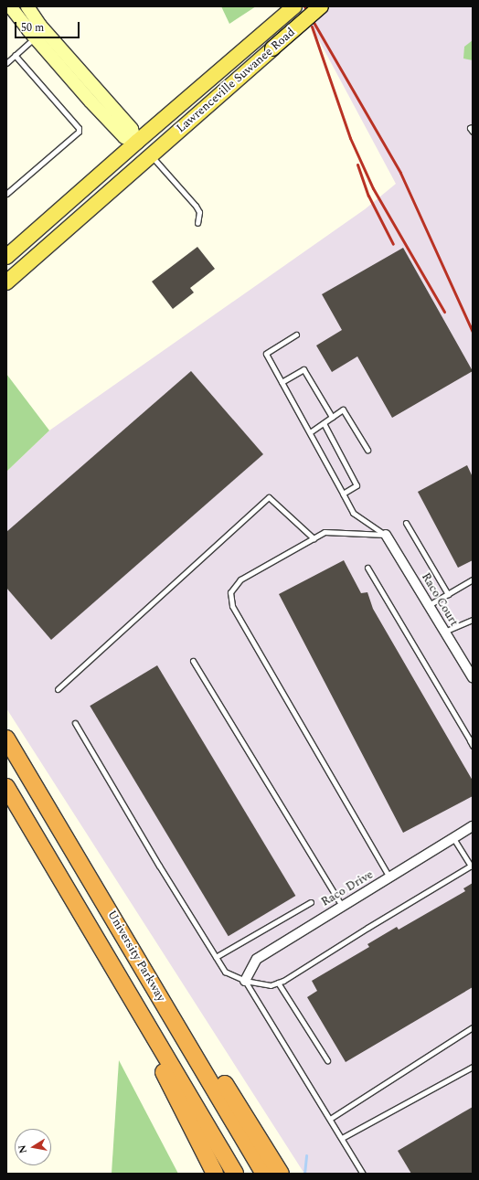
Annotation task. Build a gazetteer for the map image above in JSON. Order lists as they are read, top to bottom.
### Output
{
  "streets": {
    "highway": ["University Parkway"],
    "main road": ["Lawrenceville Suwanee Road"],
    "street": ["Raco Court", "Raco Drive"]
  },
  "scale_bar": "50 m",
  "north": "left"
}
